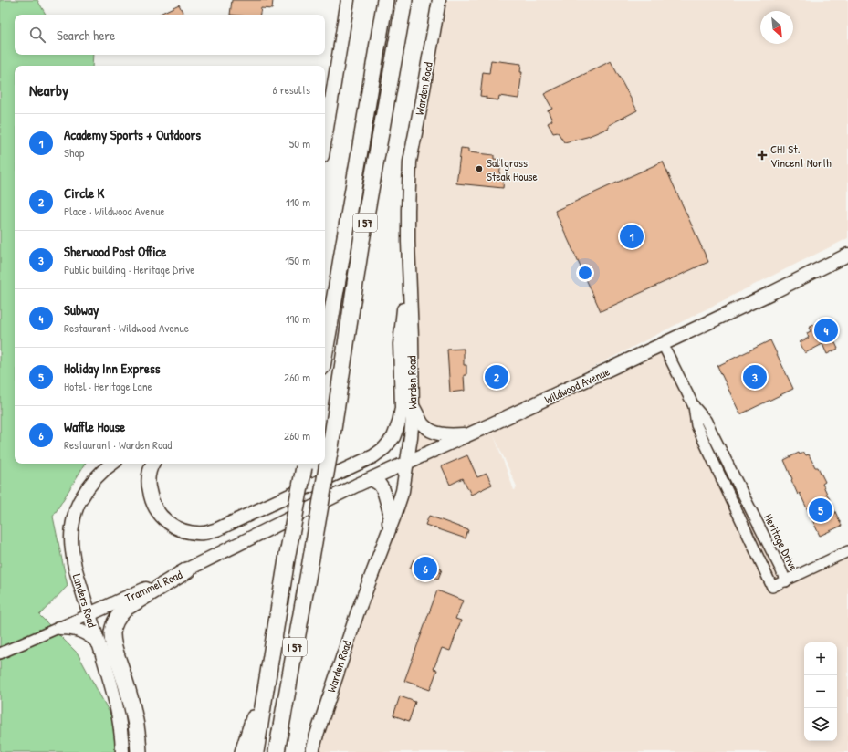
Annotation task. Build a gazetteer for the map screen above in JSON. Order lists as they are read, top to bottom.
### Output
{
  "streets": {
    "highway": ["I 57"],
    "main road": [
      "Warden Road",
      "Wildwood Avenue",
      "Trammel Road",
      "Landers Road"
    ],
    "street": ["Heritage Drive"]
  },
  "crossings": [
    ["Warden Road", "Wildwood Avenue"],
    ["Wildwood Avenue", "Heritage Drive"],
    ["Wildwood Avenue", "Trammel Road"],
    ["Trammel Road", "Landers Road"]
  ],
  "places": {
    "health": ["CHI St. Vincent North"],
    "other": ["Saltgrass Steak House"]
  },
  "north": "bottom right",
  "page": {
    "search": "Search here",
    "heading": ["Nearby", "6 results"],
    "list": [
      {
        "mark": "1",
        "name": "Academy Sports + Outdoors",
        "note": "Shop",
        "value": "50 m"
      },
      {
        "mark": "2",
        "name": "Circle K",
        "note": "Place · Wildwood Avenue",
        "value": "110 m"
      },
      {
        "mark": "3",
        "name": "Sherwood Post Office",
        "note": "Public building · Heritage Drive",
        "value": "150 m"
      },
      {
        "mark": "4",
        "name": "Subway",
        "note": "Restaurant · Wildwood Avenue",
        "value": "190 m"
      },
      {
        "mark": "5",
        "name": "Holiday Inn Express",
        "note": "Hotel · Heritage Lane",
        "value": "260 m"
      },
      {
        "mark": "6",
        "name": "Waffle House",
        "note": "Restaurant · Warden Road",
        "value": "260 m"
      }
    ],
    "pins": [
      "1",
      "4",
      "2",
      "3",
      "5",
      "6"
    ],
    "map_buttons": ["+", "−"]
  }
}
